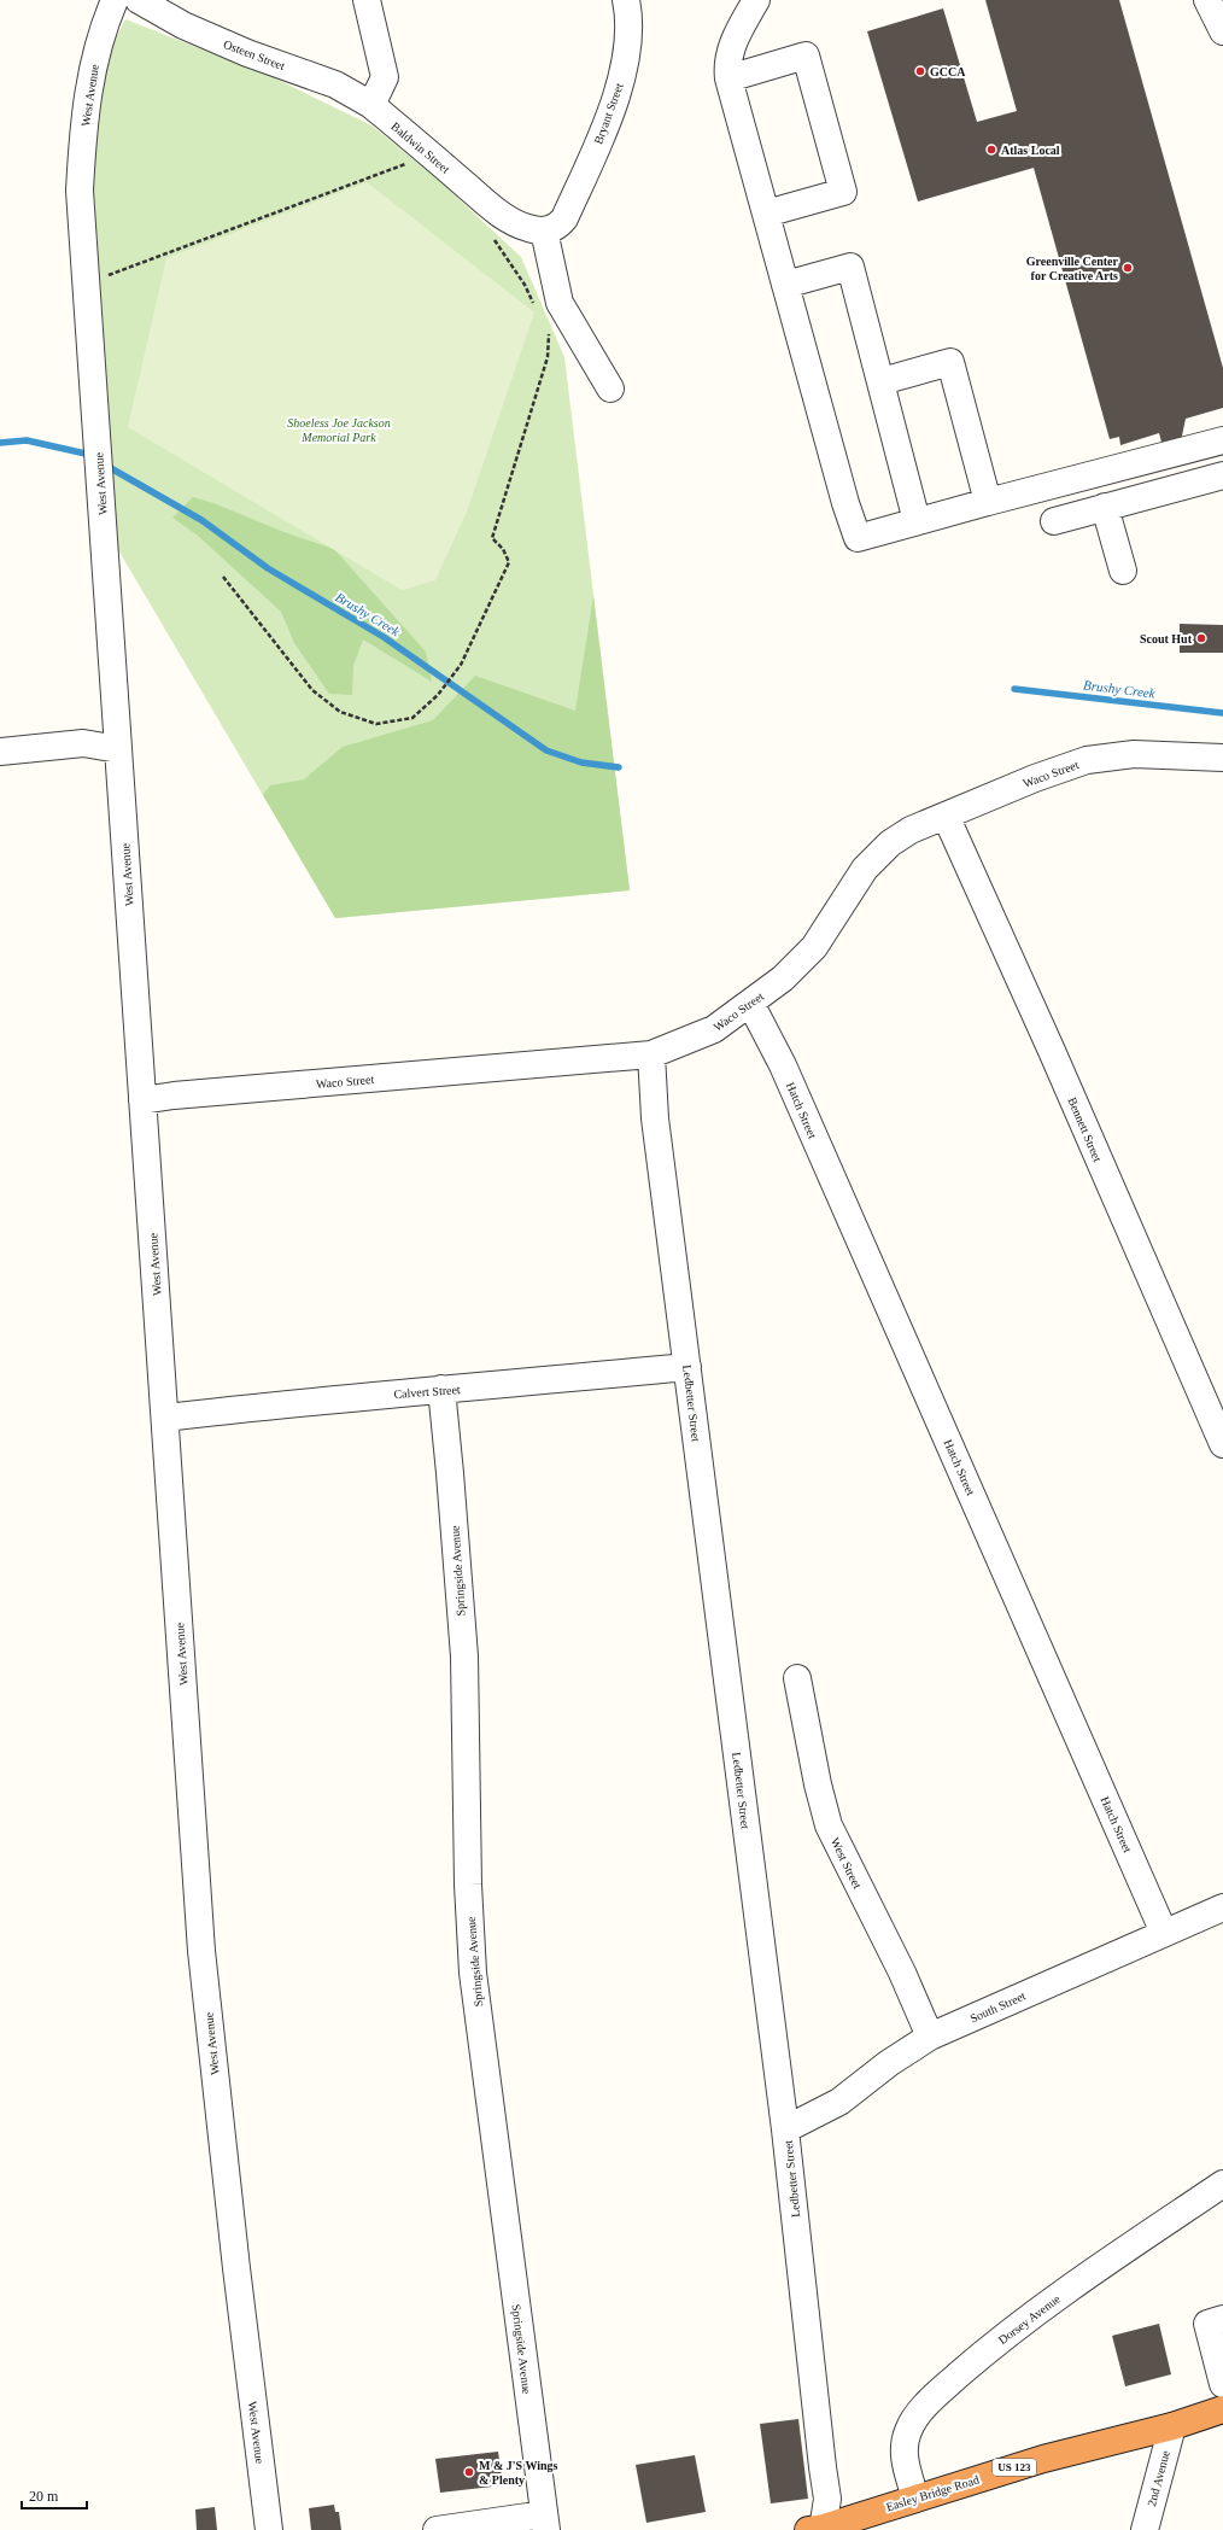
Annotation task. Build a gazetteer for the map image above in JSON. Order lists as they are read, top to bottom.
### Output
{
  "streets": {
    "highway": ["US 123", "Easley Bridge Road"],
    "street": [
      "Osteen Street",
      "West Avenue",
      "Bryant Street",
      "Baldwin Street",
      "Waco Street",
      "Hatch Street",
      "Bennett Street",
      "Calvert Street",
      "Ledbetter Street",
      "Springside Avenue",
      "West Street",
      "South Street",
      "Dorsey Avenue",
      "2nd Avenue"
    ]
  },
  "crossings": [
    ["Osteen Street", "Baldwin Street"],
    ["West Avenue", "Waco Street"],
    ["West Avenue", "Calvert Street"],
    ["Bryant Street", "Baldwin Street"],
    ["Waco Street", "Hatch Street"],
    ["Waco Street", "Bennett Street"],
    ["Waco Street", "Ledbetter Street"],
    ["Hatch Street", "South Street"],
    ["Calvert Street", "Ledbetter Street"],
    ["Calvert Street", "Springside Avenue"],
    ["Ledbetter Street", "South Street"],
    ["Ledbetter Street", "Easley Bridge Road"],
    ["West Street", "South Street"],
    ["Dorsey Avenue", "Easley Bridge Road"],
    ["2nd Avenue", "Easley Bridge Road"]
  ],
  "water": ["Brushy Creek"],
  "parks": ["Shoeless Joe Jackson Memorial Park"],
  "places": [
    "GCCA",
    "Atlas Local",
    "Greenville Center for Creative Arts",
    "Scout Hut",
    "M & J'S Wings & Plenty"
  ],
  "scale_bar": "20 m"
}
